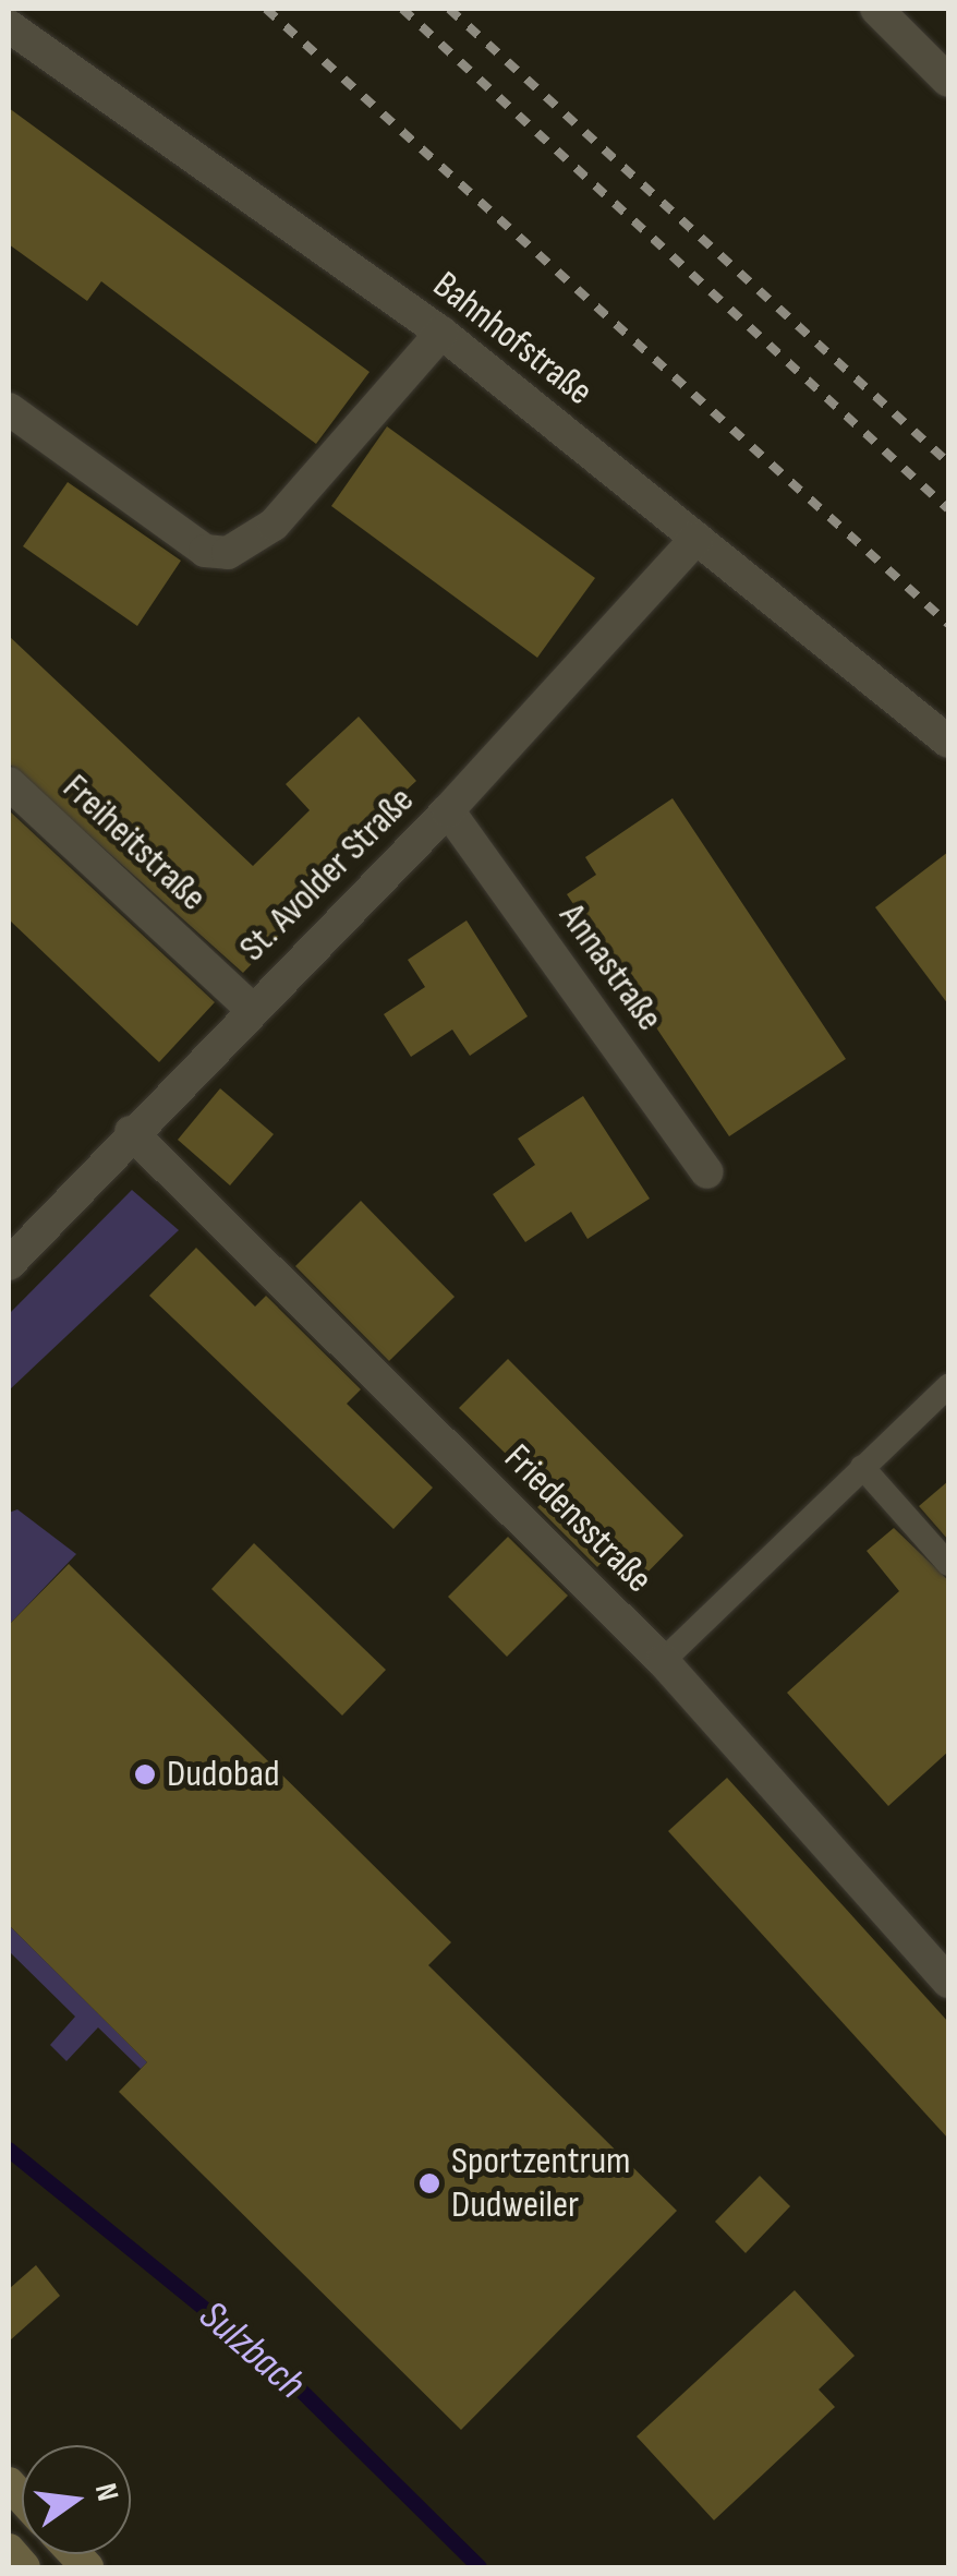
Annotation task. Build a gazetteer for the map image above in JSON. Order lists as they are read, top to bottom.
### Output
{
  "streets": {
    "street": [
      "Bahnhofstraße",
      "Freiheitstraße",
      "St. Avolder Straße",
      "Annastraße",
      "Friedensstraße"
    ]
  },
  "crossings": [
    ["Bahnhofstraße", "St. Avolder Straße"],
    ["Freiheitstraße", "St. Avolder Straße"],
    ["St. Avolder Straße", "Annastraße"],
    ["St. Avolder Straße", "Friedensstraße"]
  ],
  "water": ["Sulzbach"],
  "places": ["Dudobad", "Sportzentrum Dudweiler"],
  "north": "right"
}
